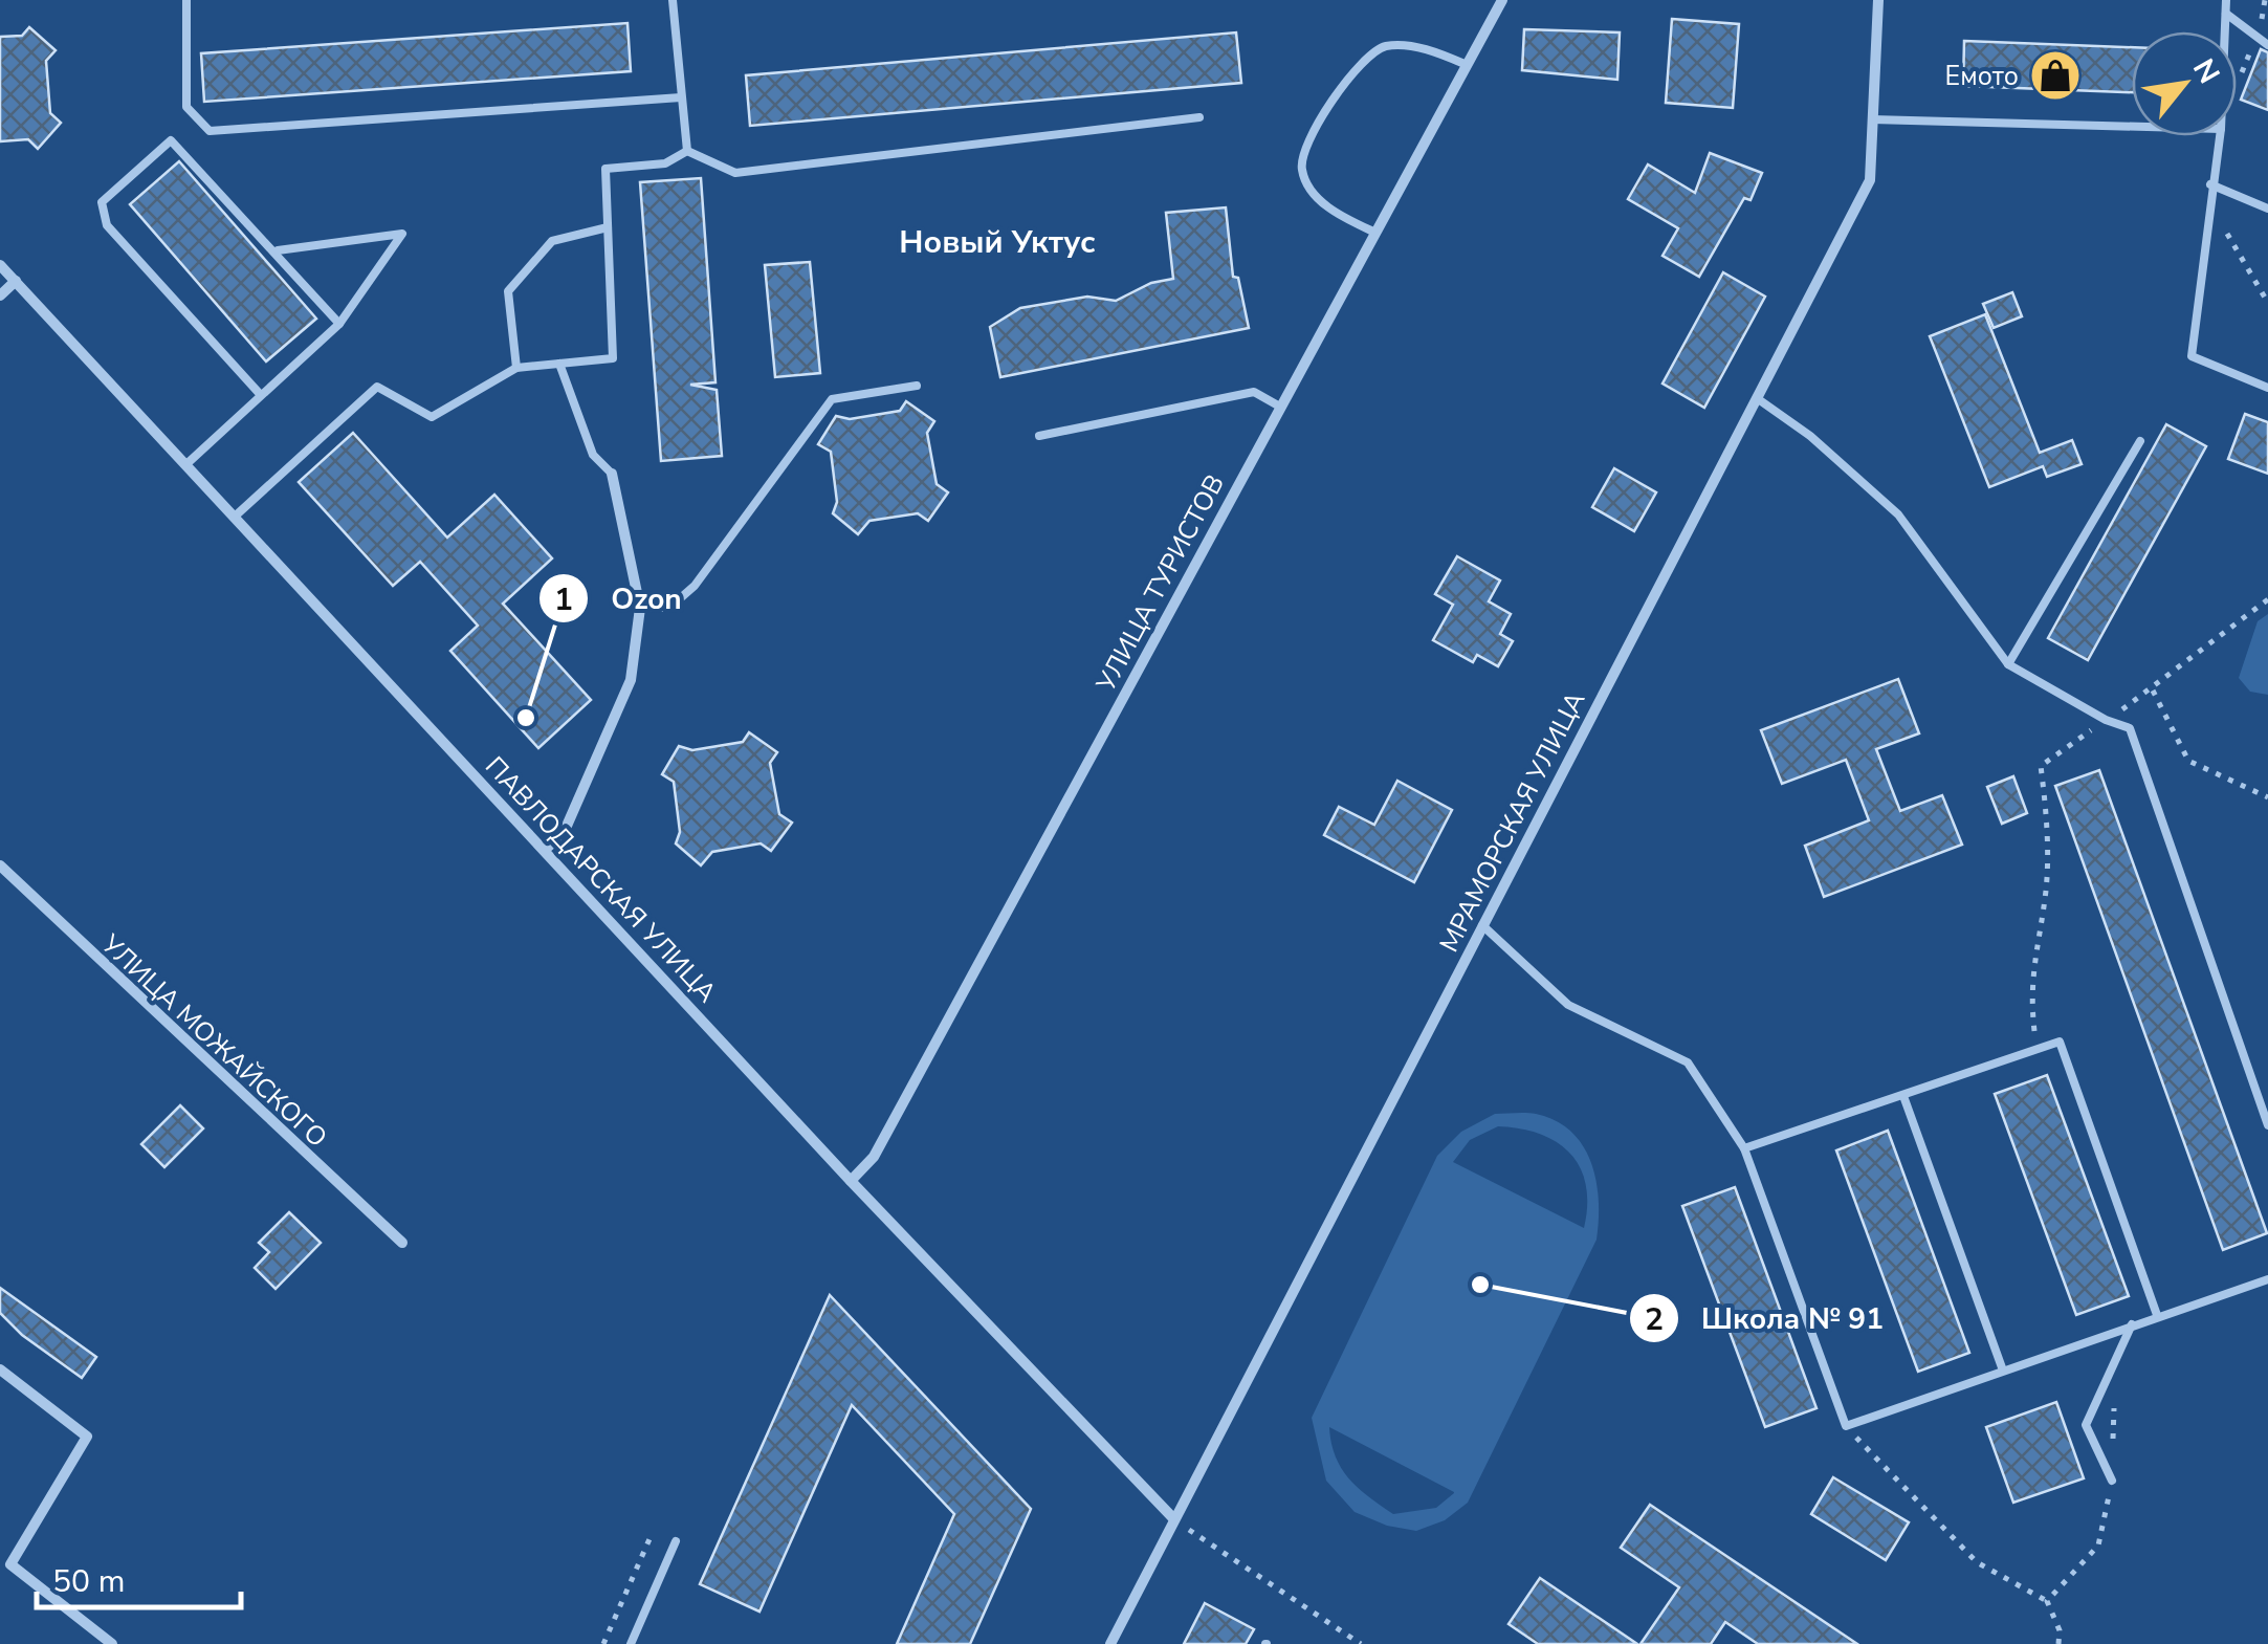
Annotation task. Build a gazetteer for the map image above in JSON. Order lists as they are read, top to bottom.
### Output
{
  "streets": {
    "street": [
      "УЛИЦА ТУРИСТОВ",
      "МРАМОРСКАЯ УЛИЦА",
      "ПАВЛОДАРСКАЯ УЛИЦА",
      "УЛИЦА МОЖАЙСКОГО"
    ]
  },
  "crossings": [
    ["УЛИЦА ТУРИСТОВ", "ПАВЛОДАРСКАЯ УЛИЦА"],
    ["МРАМОРСКАЯ УЛИЦА", "ПАВЛОДАРСКАЯ УЛИЦА"]
  ],
  "districts": ["Новый Уктус"],
  "places": {
    "shop": ["Емото"],
    "other": ["Ozon", "Школа № 91"]
  },
  "scale_bar": "50 m",
  "north": "top right"
}
